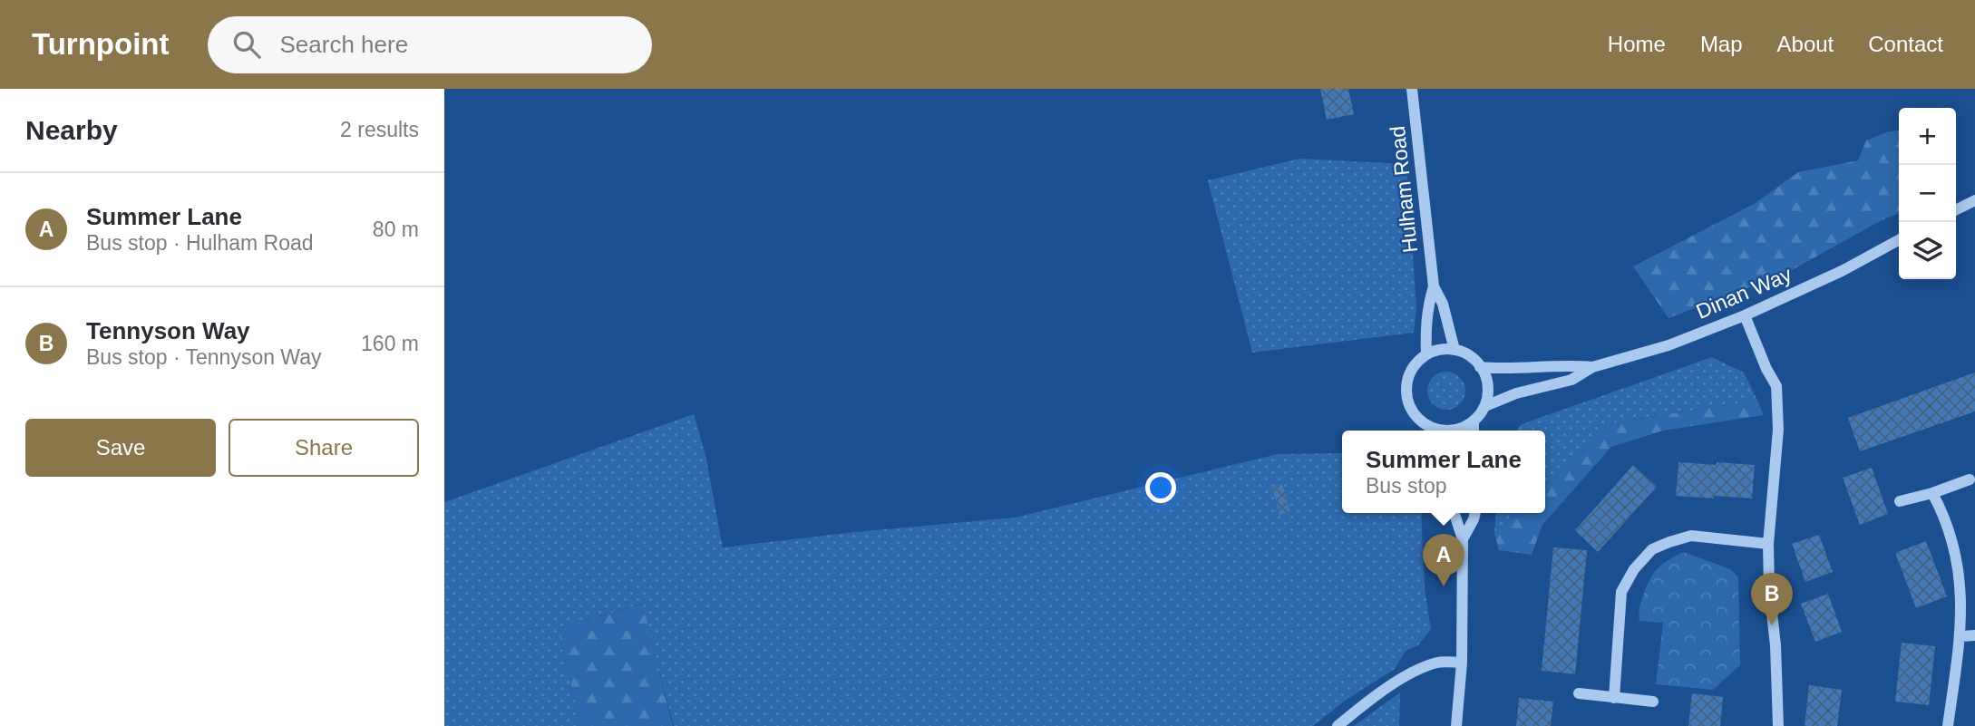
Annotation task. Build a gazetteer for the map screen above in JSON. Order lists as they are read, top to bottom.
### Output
{
  "streets": {
    "street": ["Hulham Road", "Dinan Way"]
  },
  "page": {
    "header": "Turnpoint",
    "search": "Search here",
    "nav": [
      "Home",
      "Map",
      "About",
      "Contact"
    ],
    "heading": ["Nearby", "2 results"],
    "map_buttons": ["+", "−"],
    "list": [
      {
        "mark": "A",
        "name": "Summer Lane",
        "note": "Bus stop · Hulham Road",
        "value": "80 m"
      },
      {
        "mark": "B",
        "name": "Tennyson Way",
        "note": "Bus stop · Tennyson Way",
        "value": "160 m"
      }
    ],
    "buttons": ["Save", "Share"],
    "popup": ["Summer Lane", "Bus stop"],
    "pins": ["A", "B"]
  }
}
